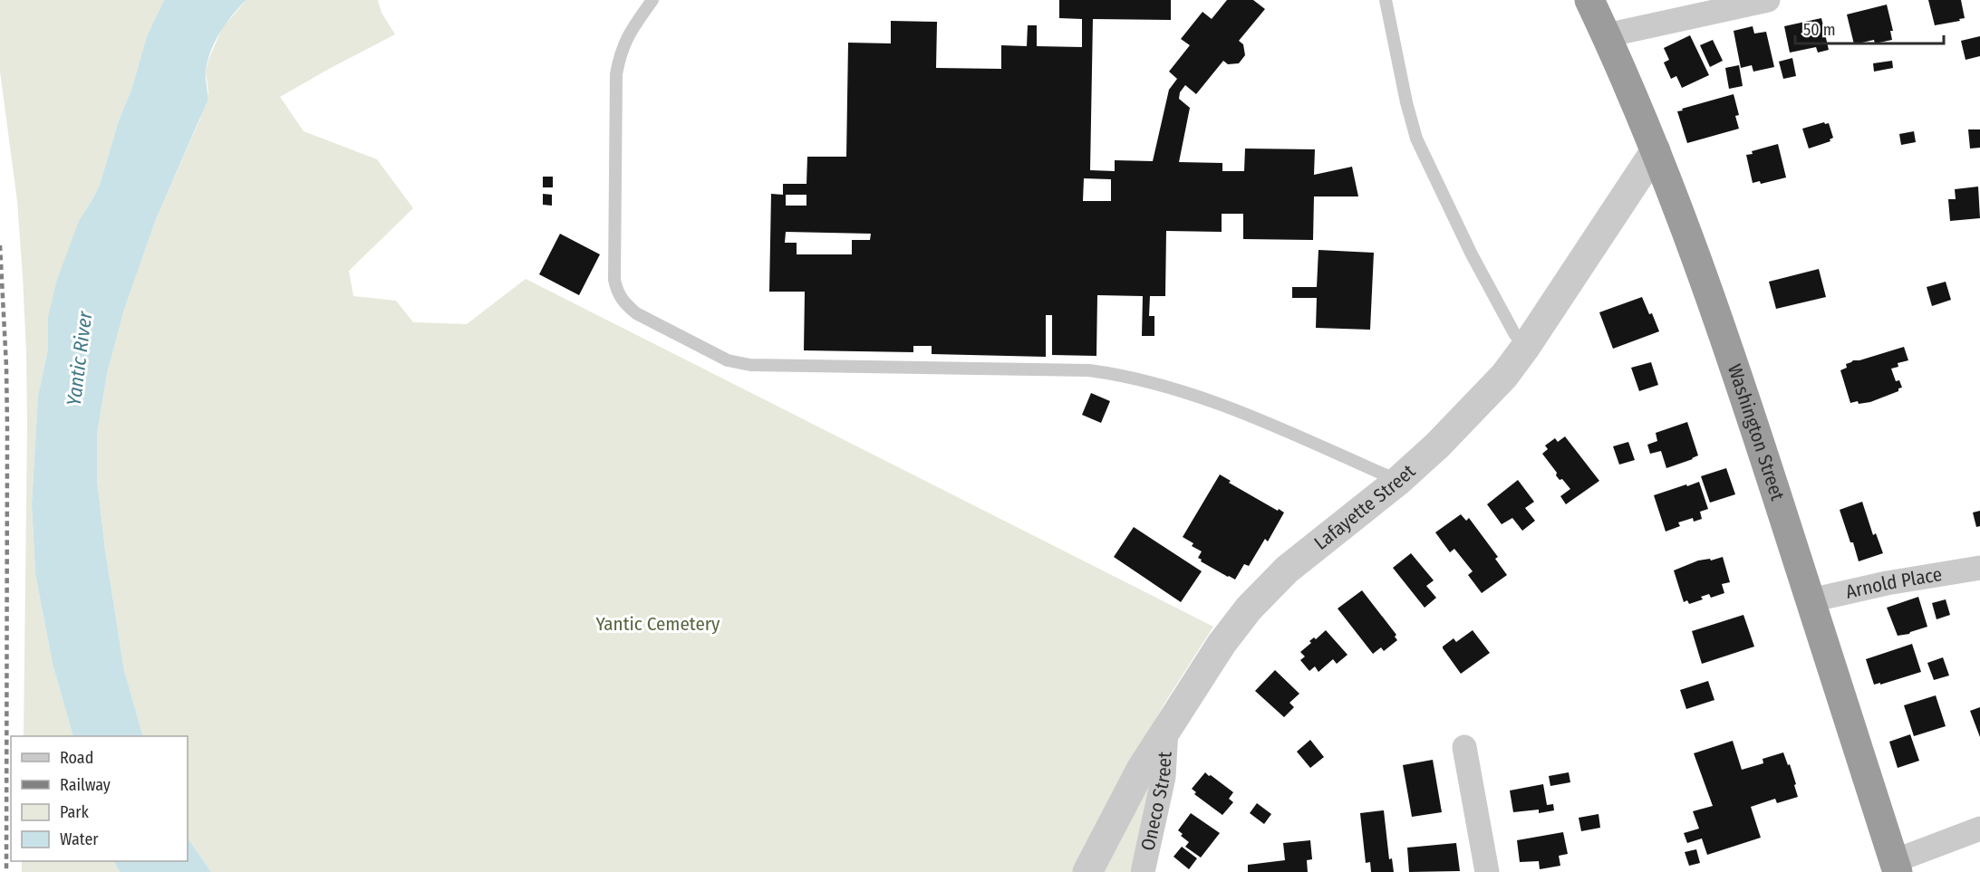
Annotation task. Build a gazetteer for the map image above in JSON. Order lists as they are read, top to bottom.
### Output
{
  "streets": {
    "highway": ["Washington Street"],
    "street": ["Lafayette Street", "Arnold Place", "Oneco Street"]
  },
  "crossings": [
    ["Washington Street", "Lafayette Street"],
    ["Washington Street", "Arnold Place"],
    ["Lafayette Street", "Oneco Street"]
  ],
  "water": ["Yantic River"],
  "parks": ["Yantic Cemetery"],
  "legend": [
    "Road",
    "Railway",
    "Park",
    "Water"
  ],
  "scale_bar": "50 m"
}
